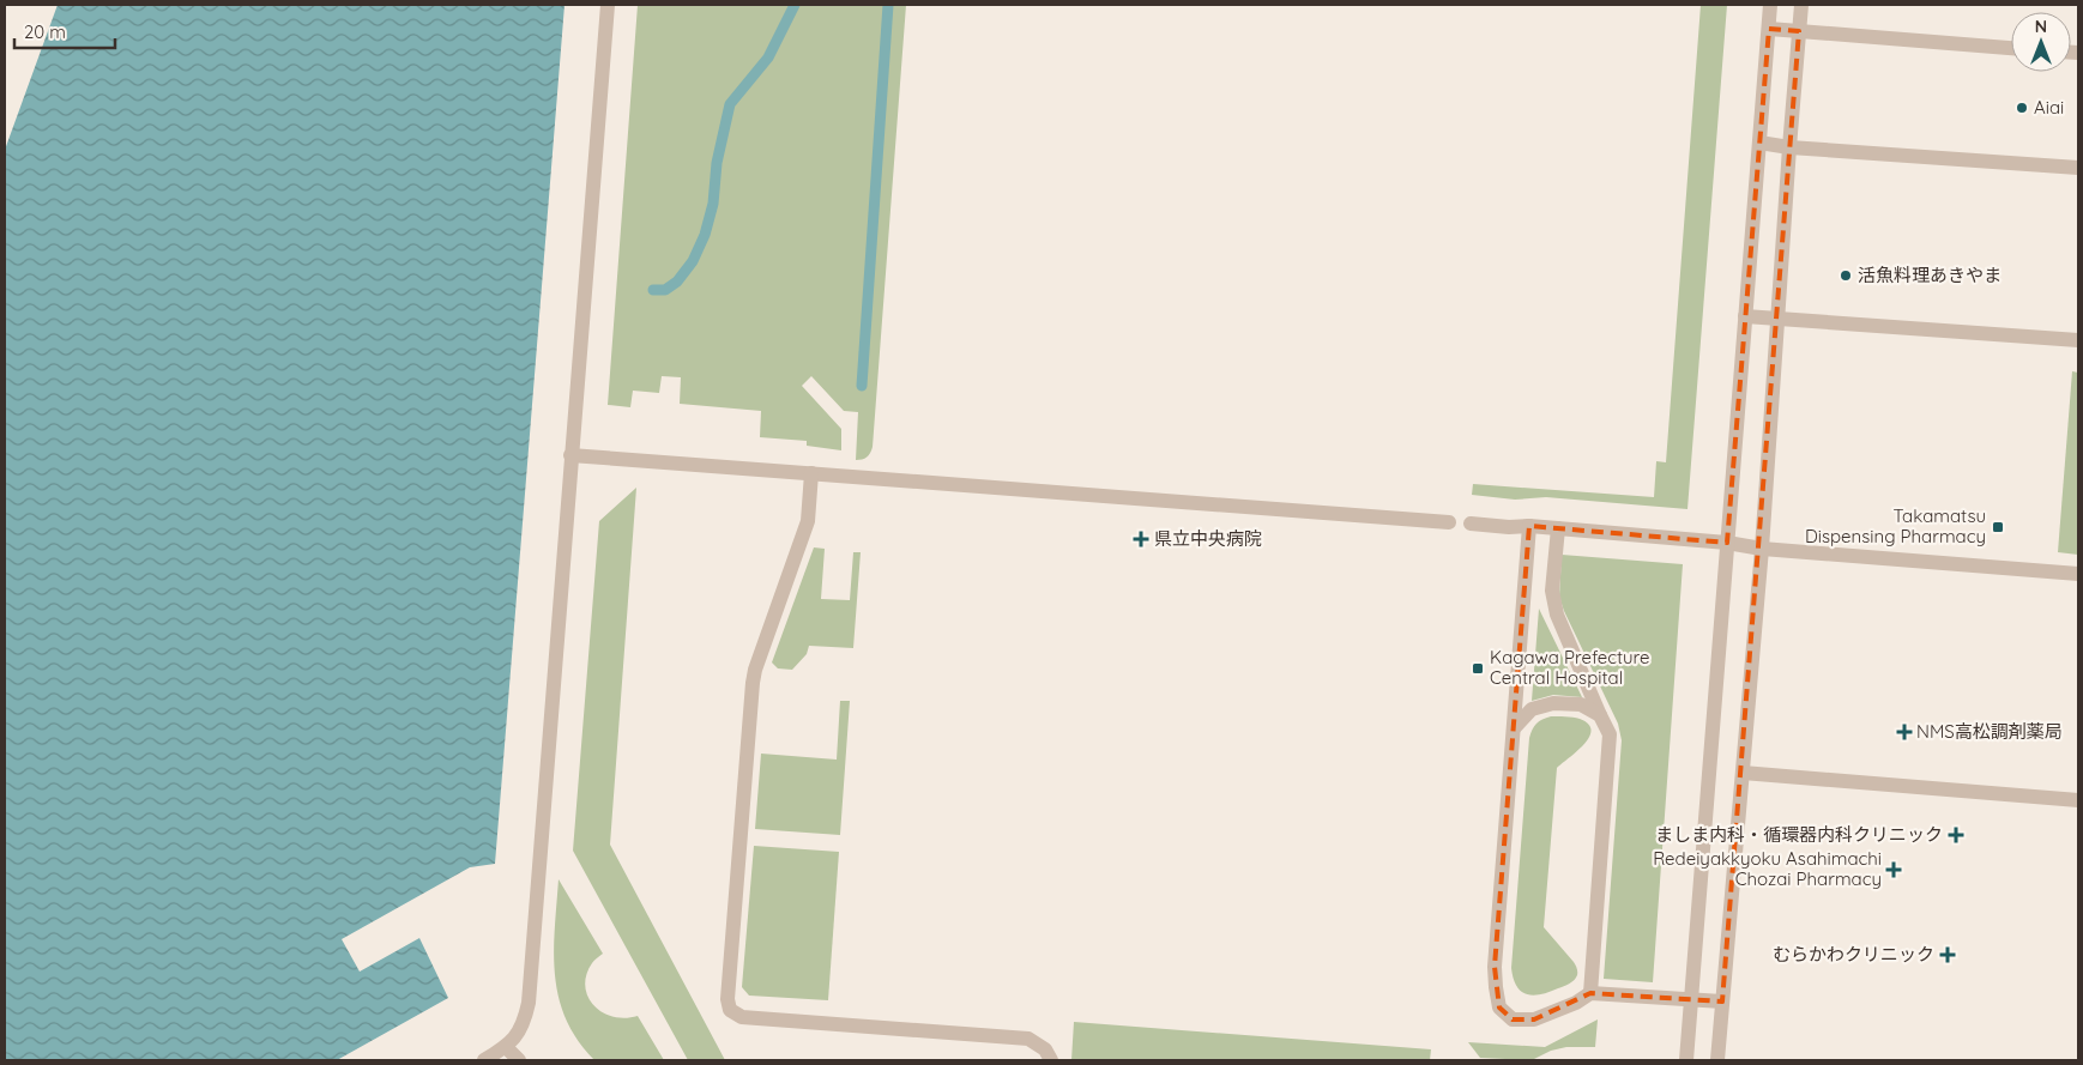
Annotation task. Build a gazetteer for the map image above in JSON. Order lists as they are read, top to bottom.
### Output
{
  "places": {
    "other": ["Aiai", "活魚料理あきやま"],
    "transit": ["Takamatsu Dispensing Pharmacy", "Kagawa Prefecture Central Hospital"],
    "health": [
      "県立中央病院",
      "NMS高松調剤薬局",
      "ましま内科・循環器内科クリニック",
      "Redeiyakkyoku Asahimachi Chozai Pharmacy",
      "むらかわクリニック"
    ]
  },
  "scale_bar": "20 m",
  "north": "top"
}
